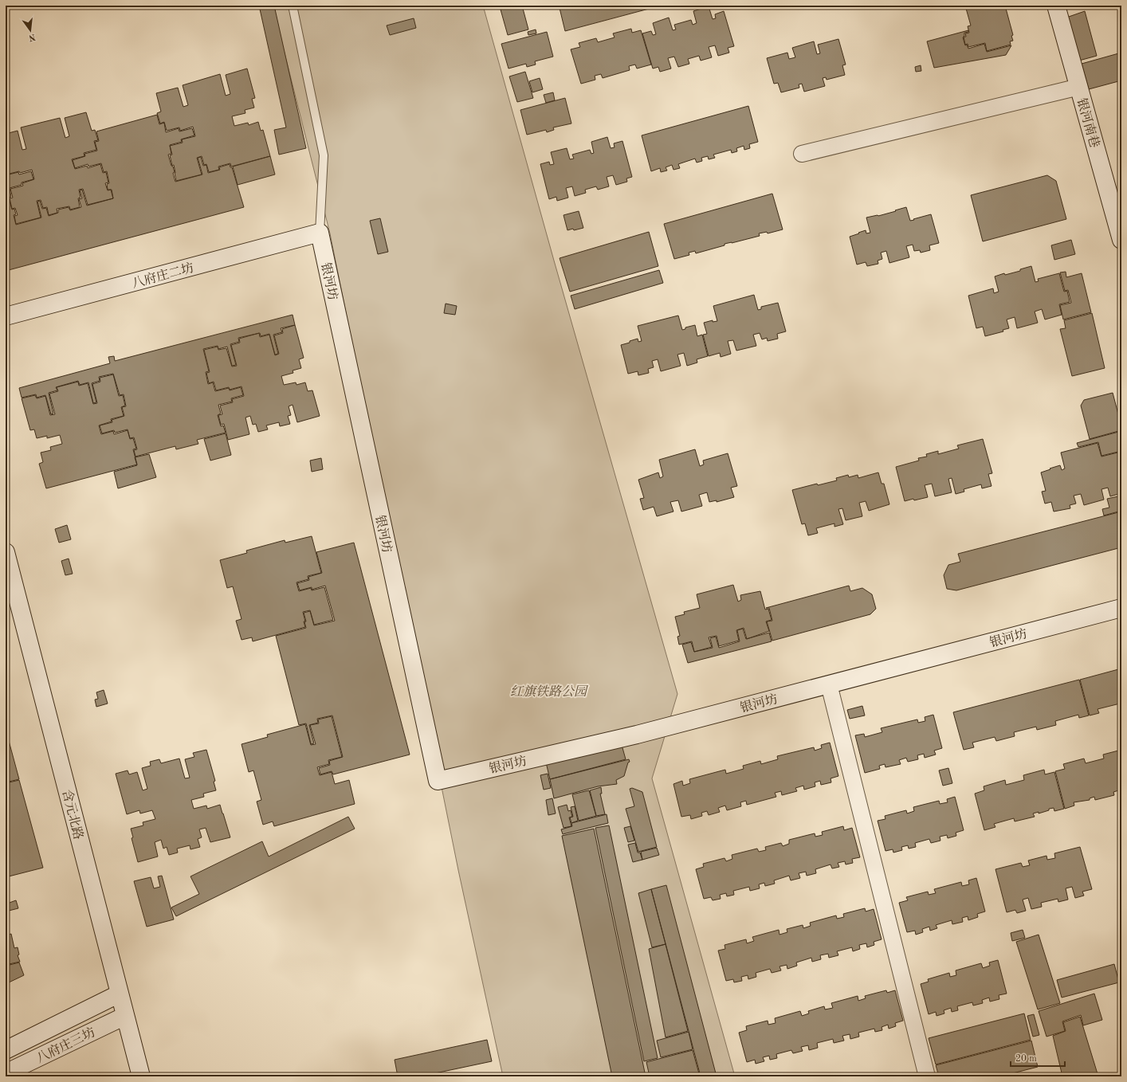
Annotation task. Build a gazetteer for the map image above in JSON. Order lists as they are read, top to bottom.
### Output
{
  "streets": {
    "street": [
      "银河南巷",
      "八府庄二坊",
      "银河坊",
      "含元北路",
      "八府庄三坊"
    ]
  },
  "crossings": [
    ["八府庄二坊", "银河坊"],
    ["含元北路", "八府庄三坊"]
  ],
  "parks": ["红旗铁路公园"],
  "scale_bar": "20 m",
  "north": "bottom"
}
